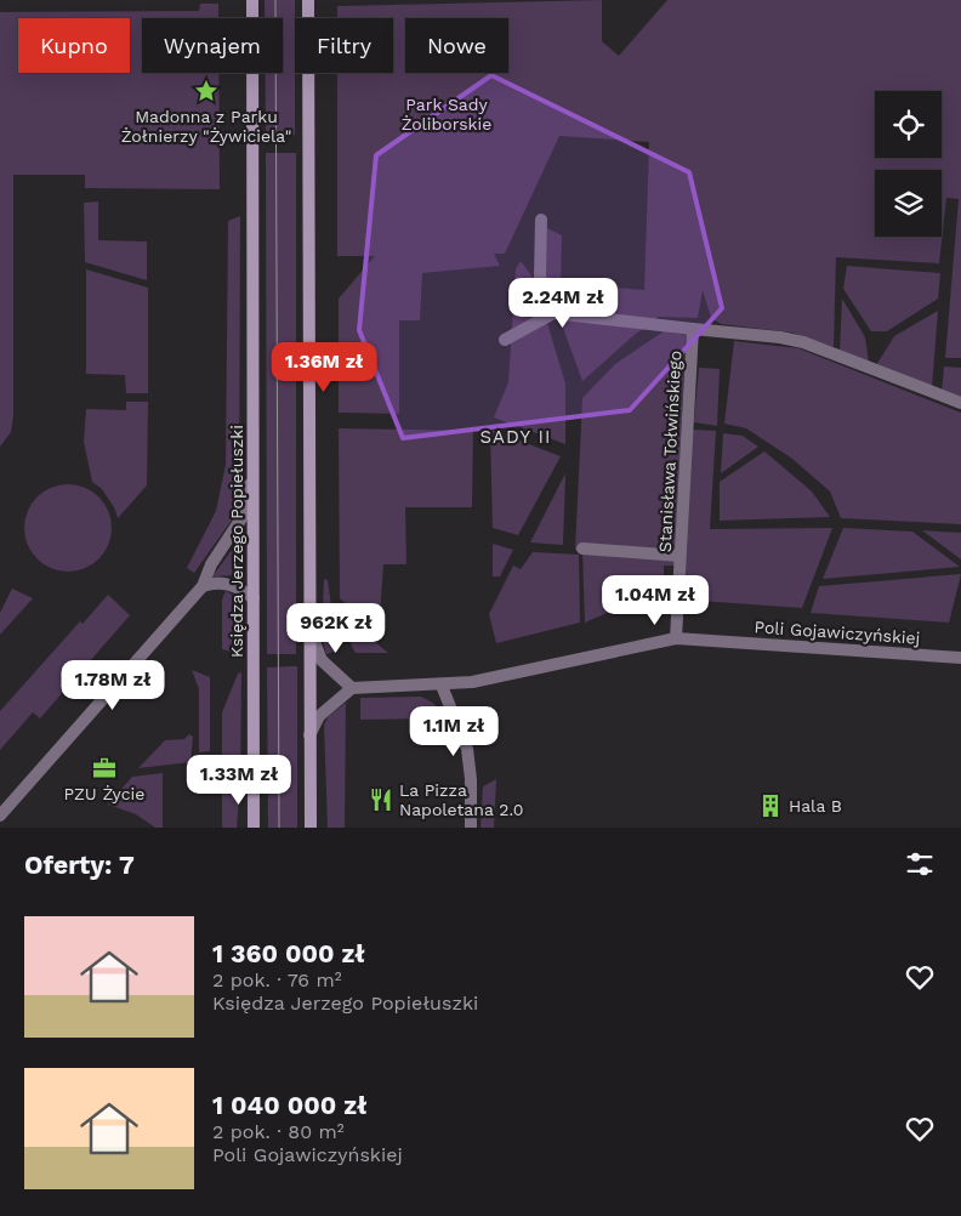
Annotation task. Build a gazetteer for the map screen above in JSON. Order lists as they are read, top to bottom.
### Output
{
  "streets": {
    "main road": ["Księdza Jerzego Popiełuszki"],
    "street": ["Stanisława Tołwińskiego", "Poli Gojawiczyńskiej"]
  },
  "crossings": [
    ["Stanisława Tołwińskiego", "Poli Gojawiczyńskiej"]
  ],
  "districts": ["SADY II"],
  "parks": ["Park Sady Żoliborskie"],
  "places": {
    "place": ["Madonna z Parku Żołnierzy \"Żywiciela\""],
    "office": ["PZU Życie"],
    "restaurant": ["La Pizza Napoletana 2.0"],
    "building": ["Hala B"]
  },
  "page": {
    "chip": [
      "Kupno",
      "Wynajem",
      "Filtry",
      "Nowe"
    ],
    "price": [
      "2.24M zł",
      "1.36M zł",
      "1.04M zł",
      "962K zł",
      "1.78M zł",
      "1.1M zł",
      "1.33M zł"
    ],
    "heading": "Oferty: 7",
    "list": [
      {
        "name": "1 360 000 zł",
        "note": "2 pok. · 76 m² · Księdza Jerzego Popiełuszki"
      },
      {
        "name": "1 040 000 zł",
        "note": "2 pok. · 80 m² · Poli Gojawiczyńskiej"
      }
    ]
  }
}
